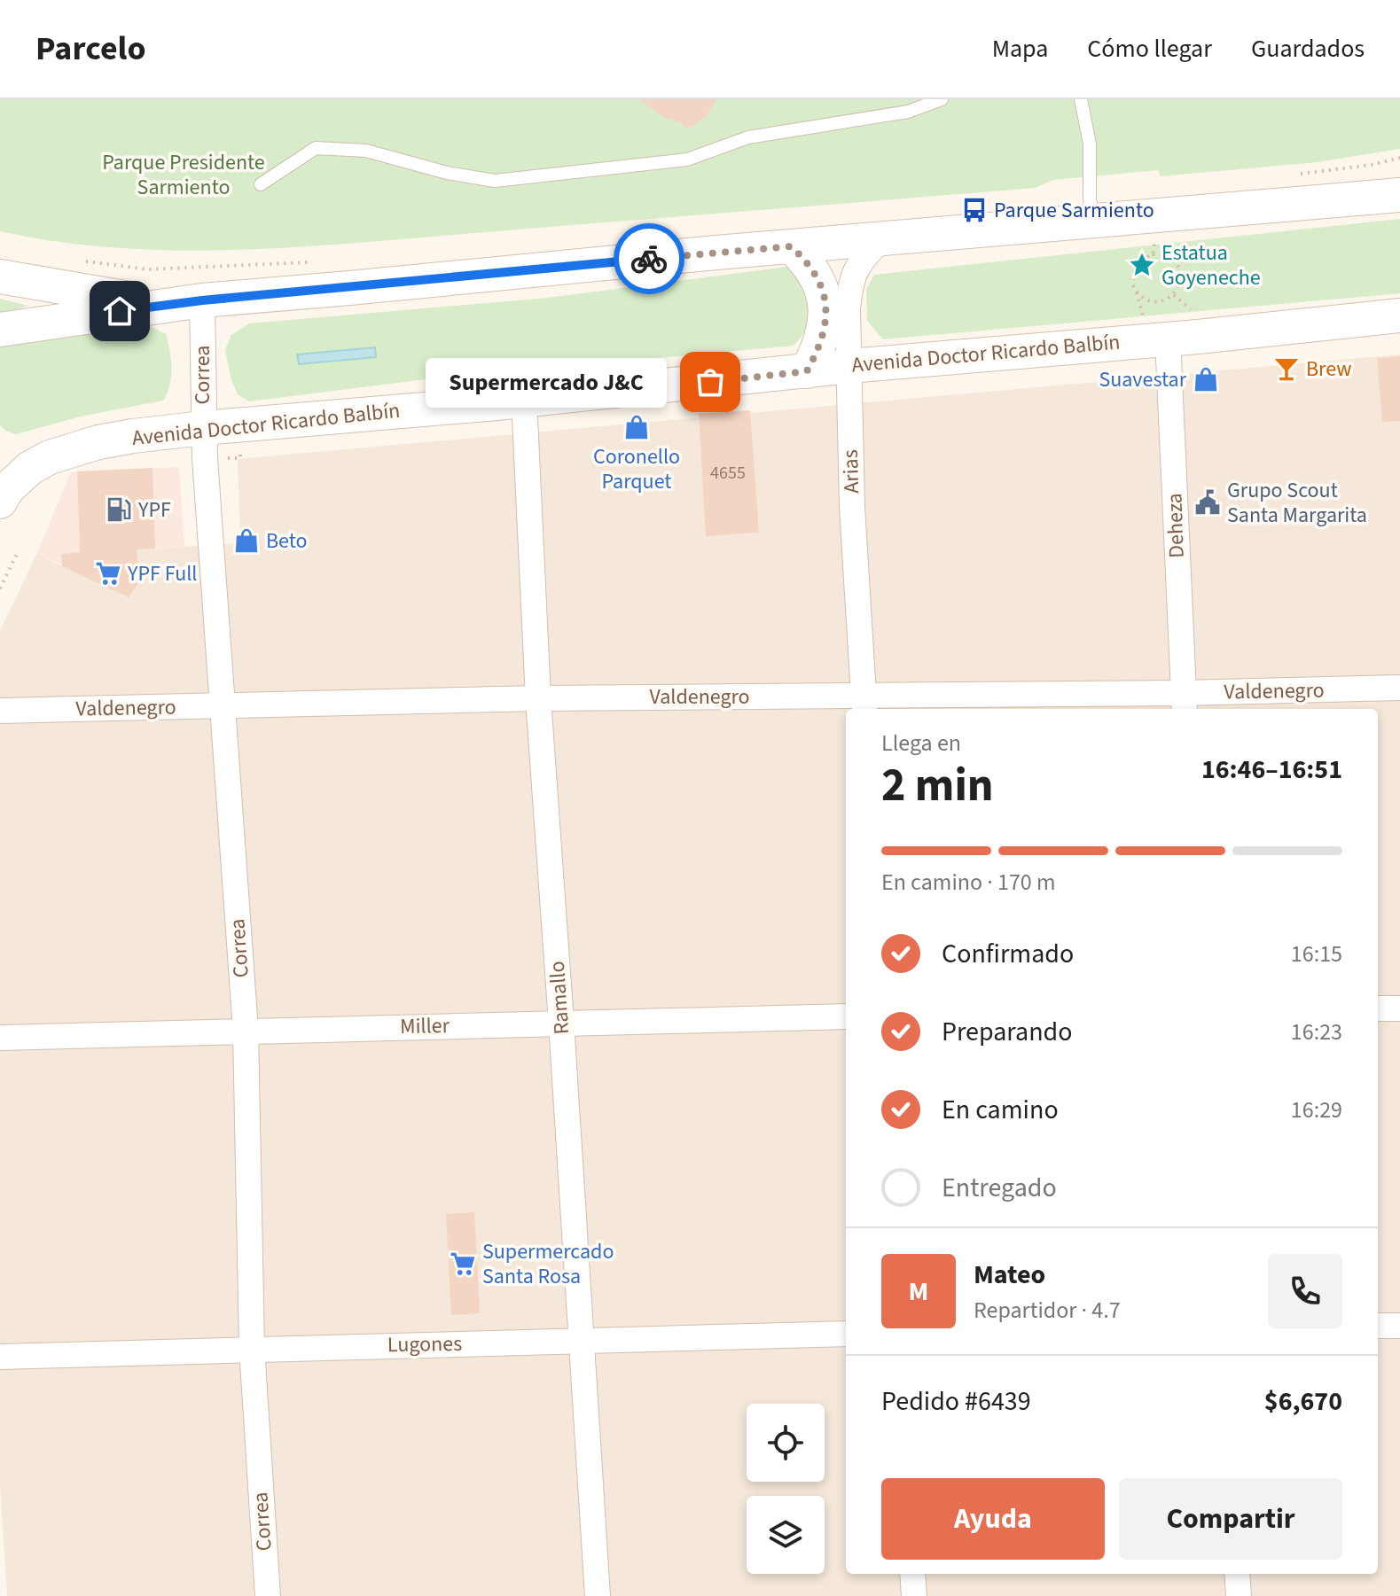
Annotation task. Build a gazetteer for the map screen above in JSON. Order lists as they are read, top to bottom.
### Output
{
  "streets": {
    "main road": ["Avenida Doctor Ricardo Balbín"],
    "street": [
      "Correa",
      "Arias",
      "Deheza",
      "Valdenegro",
      "Ramallo",
      "Miller",
      "Lugones"
    ]
  },
  "crossings": [
    ["Avenida Doctor Ricardo Balbín", "Correa"],
    ["Avenida Doctor Ricardo Balbín", "Arias"],
    ["Avenida Doctor Ricardo Balbín", "Deheza"],
    ["Avenida Doctor Ricardo Balbín", "Ramallo"],
    ["Correa", "Valdenegro"],
    ["Correa", "Miller"],
    ["Correa", "Lugones"],
    ["Arias", "Valdenegro"],
    ["Deheza", "Valdenegro"],
    ["Valdenegro", "Ramallo"],
    ["Ramallo", "Miller"],
    ["Ramallo", "Lugones"]
  ],
  "parks": ["Parque Presidente Sarmiento"],
  "places": {
    "bus stop": ["Parque Sarmiento"],
    "place": ["Estatua Goyeneche"],
    "bar": ["Brew"],
    "shop": ["Suavestar", "Coronello Parquet", "Beto"],
    "other": ["Supermercado J&C"],
    "public building": ["Grupo Scout Santa Margarita"],
    "fuel station": ["YPF"],
    "supermarket": ["YPF Full", "Supermercado Santa Rosa"]
  },
  "house_numbers": ["4655"],
  "page": {
    "header": "Parcelo",
    "nav": ["Mapa", "Cómo llegar", "Guardados"],
    "bubble": "Supermercado J&C",
    "heading": ["2 min", "Llega en", "16:46–16:51"],
    "panel": [
      "Mateo",
      "Repartidor · 4.7",
      "Pedido #6439",
      "$6,670"
    ],
    "bar": "En camino · 170 m",
    "list": [
      ["Confirmado", "16:15"],
      ["Preparando", "16:23"],
      ["En camino", "16:29"],
      "Entregado"
    ],
    "round": "M",
    "buttons": ["Ayuda", "Compartir"]
  }
}
